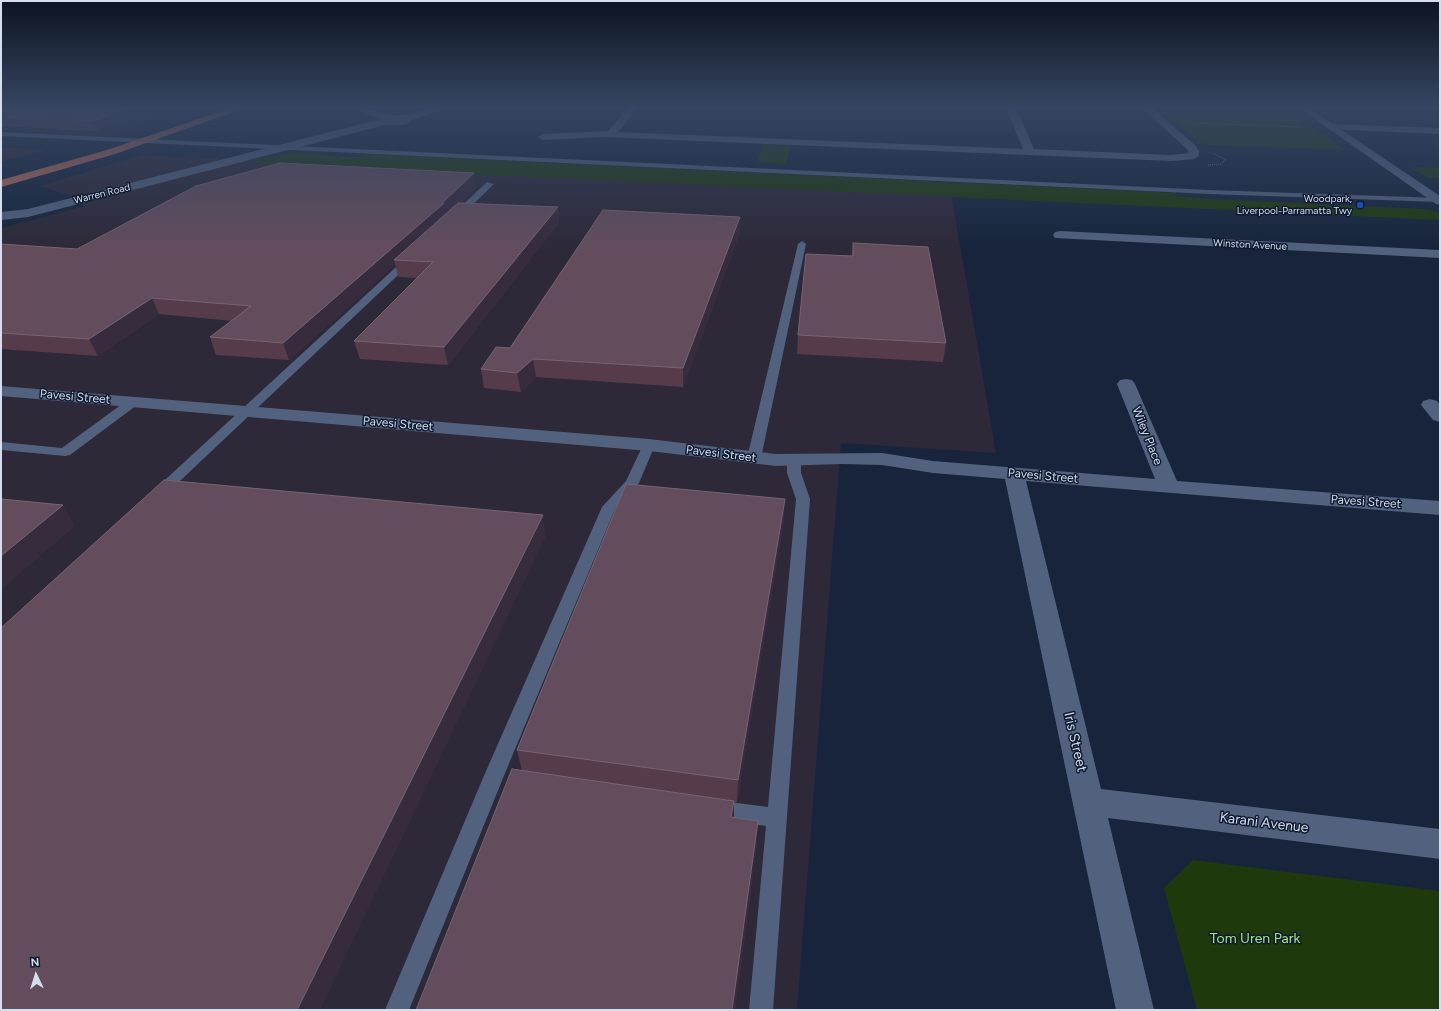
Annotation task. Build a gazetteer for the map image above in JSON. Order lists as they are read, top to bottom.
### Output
{
  "streets": {
    "street": [
      "Warren Road",
      "Winston Avenue",
      "Pavesi Street",
      "Wiley Place",
      "Iris Street",
      "Karani Avenue"
    ]
  },
  "crossings": [
    ["Pavesi Street", "Wiley Place"],
    ["Pavesi Street", "Iris Street"],
    ["Iris Street", "Karani Avenue"]
  ],
  "parks": ["Tom Uren Park"],
  "places": ["Woodpark, Liverpool-Parramatta Twy"],
  "north": "top"
}
